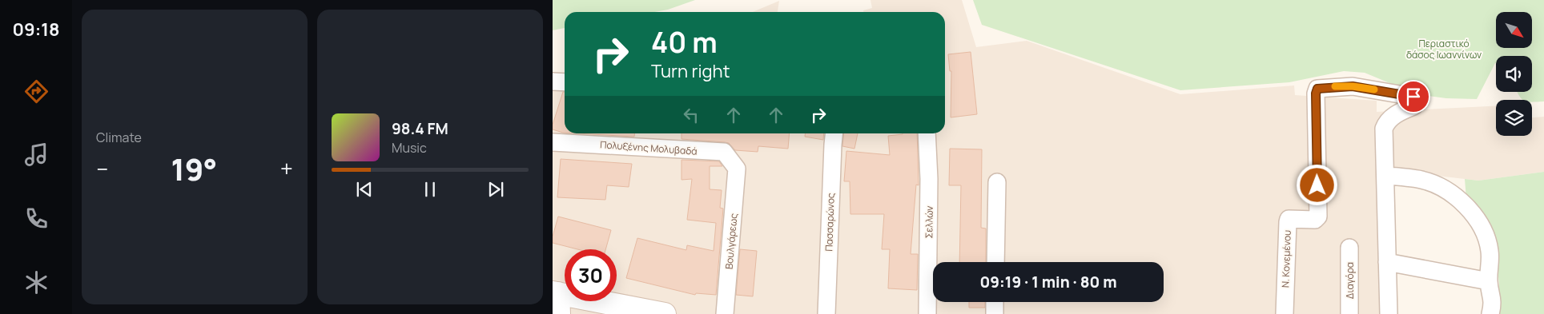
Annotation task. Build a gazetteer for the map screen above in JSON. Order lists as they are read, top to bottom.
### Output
{
  "streets": {
    "street": [
      "Πολυξένης Μολυβαδά",
      "Πασσαρώνος",
      "Σελλών",
      "Βουλγάρεως",
      "Ν. Κονεμένου",
      "Διαγόρα"
    ]
  },
  "crossings": [
    ["Πολυξένης Μολυβαδά", "Βουλγάρεως"]
  ],
  "parks": ["Περιαστικό δάσος Ιωαννίνων"],
  "north": "bottom right",
  "page": {
    "tabs": "09:18",
    "tile": "Climate",
    "turn": ["40 m", "Turn right"],
    "song": ["98.4 FM", "Music"],
    "heat": ["−", "19°", "+"],
    "limit": "30",
    "trip": "09:19 · 1 min · 80 m"
  }
}
